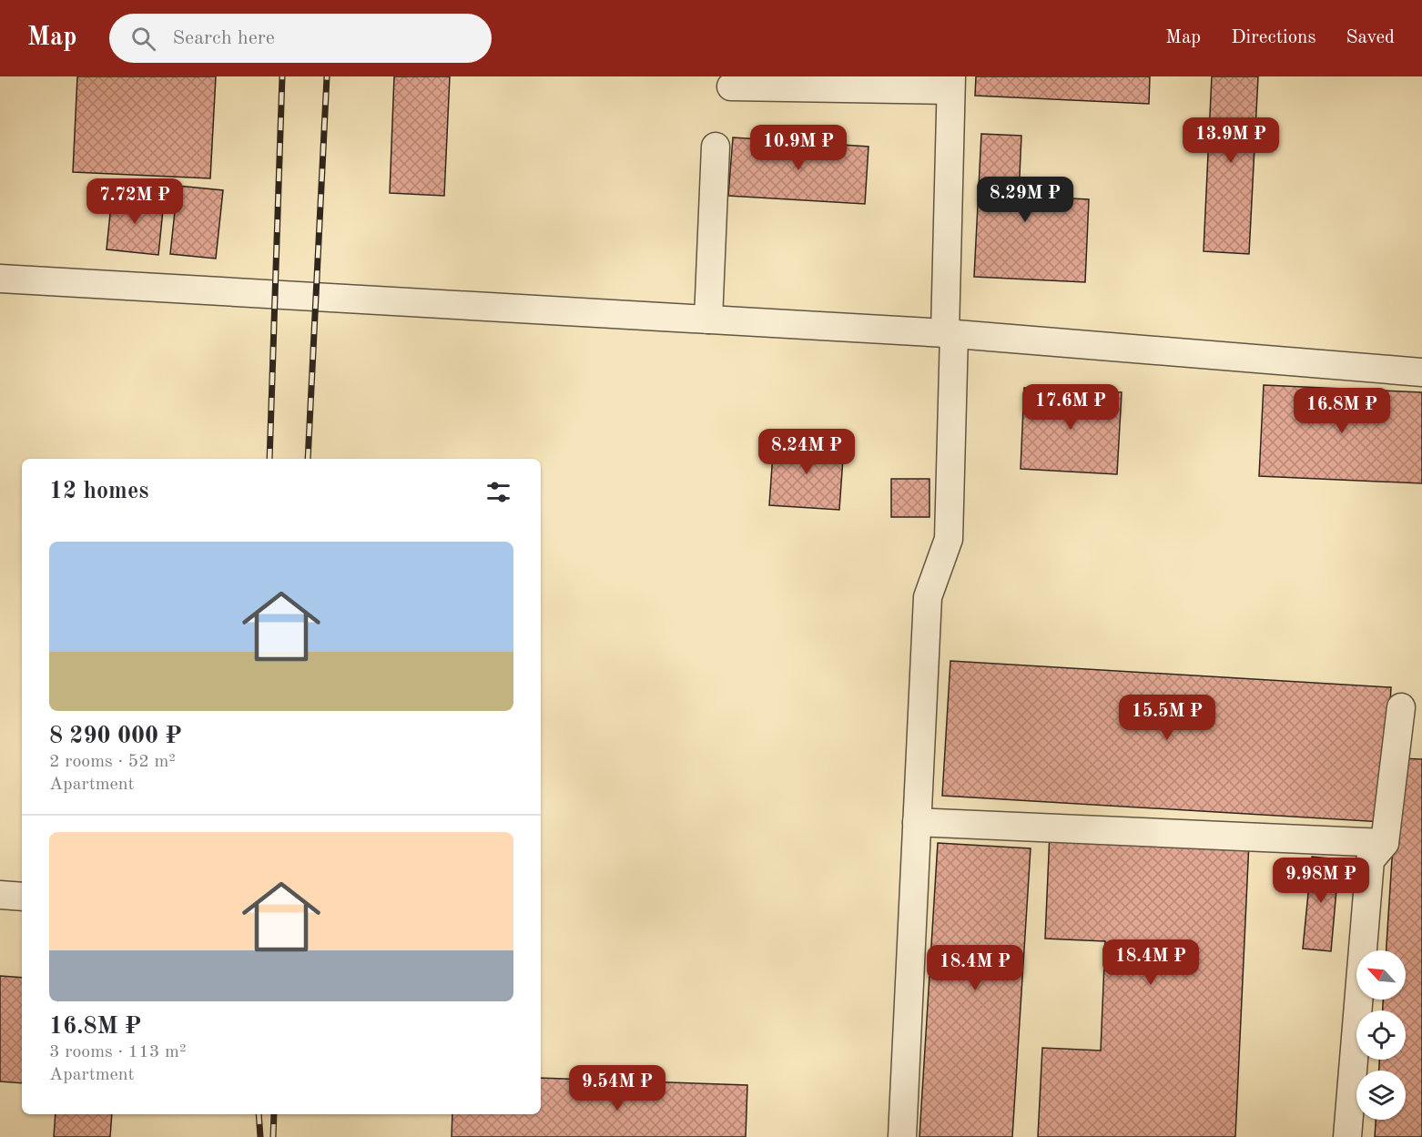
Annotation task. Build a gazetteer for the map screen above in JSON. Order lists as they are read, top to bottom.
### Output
{
  "north": "top left",
  "page": {
    "header": "Map",
    "search": "Search here",
    "nav": ["Map", "Directions", "Saved"],
    "price": [
      "13.9M ₽",
      "10.9M ₽",
      "8.29M ₽",
      "7.72M ₽",
      "17.6M ₽",
      "16.8M ₽",
      "8.24M ₽",
      "15.5M ₽",
      "9.98M ₽",
      "18.4M ₽",
      "18.4M ₽",
      "9.54M ₽"
    ],
    "heading": "12 homes",
    "list": [
      {
        "name": "8 290 000 ₽",
        "note": "2 rooms · 52 m² · Apartment"
      },
      {
        "name": "16.8M ₽",
        "note": "3 rooms · 113 m² · Apartment"
      }
    ]
  }
}
